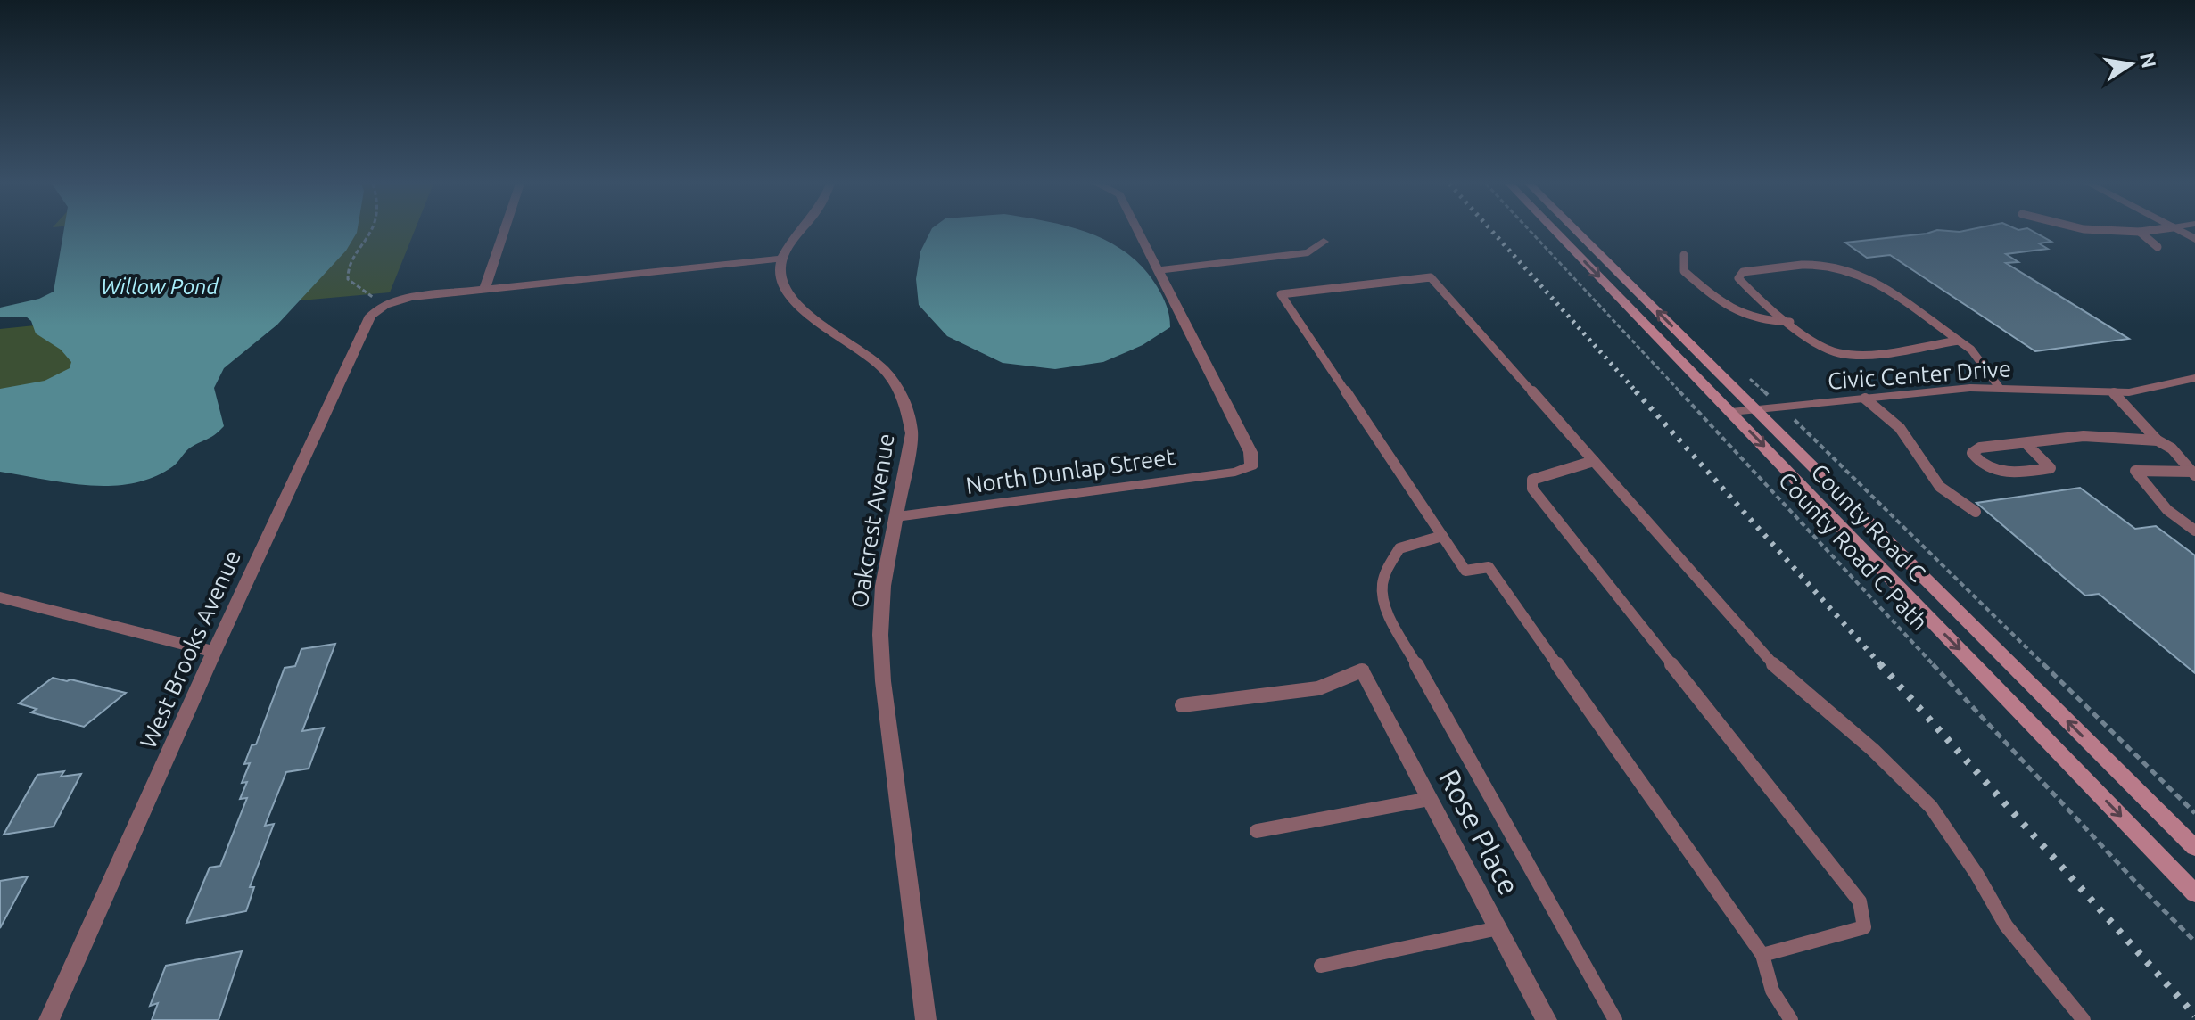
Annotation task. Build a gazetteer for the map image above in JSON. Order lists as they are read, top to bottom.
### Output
{
  "streets": {
    "main road": ["County Road C"],
    "street": [
      "Civic Center Drive",
      "North Dunlap Street",
      "Oakcrest Avenue",
      "West Brooks Avenue",
      "Rose Place"
    ],
    "path": ["County Road C Path"]
  },
  "crossings": [
    ["Civic Center Drive", "County Road C"],
    ["North Dunlap Street", "Oakcrest Avenue"]
  ],
  "water": ["Willow Pond"],
  "north": "right"
}
